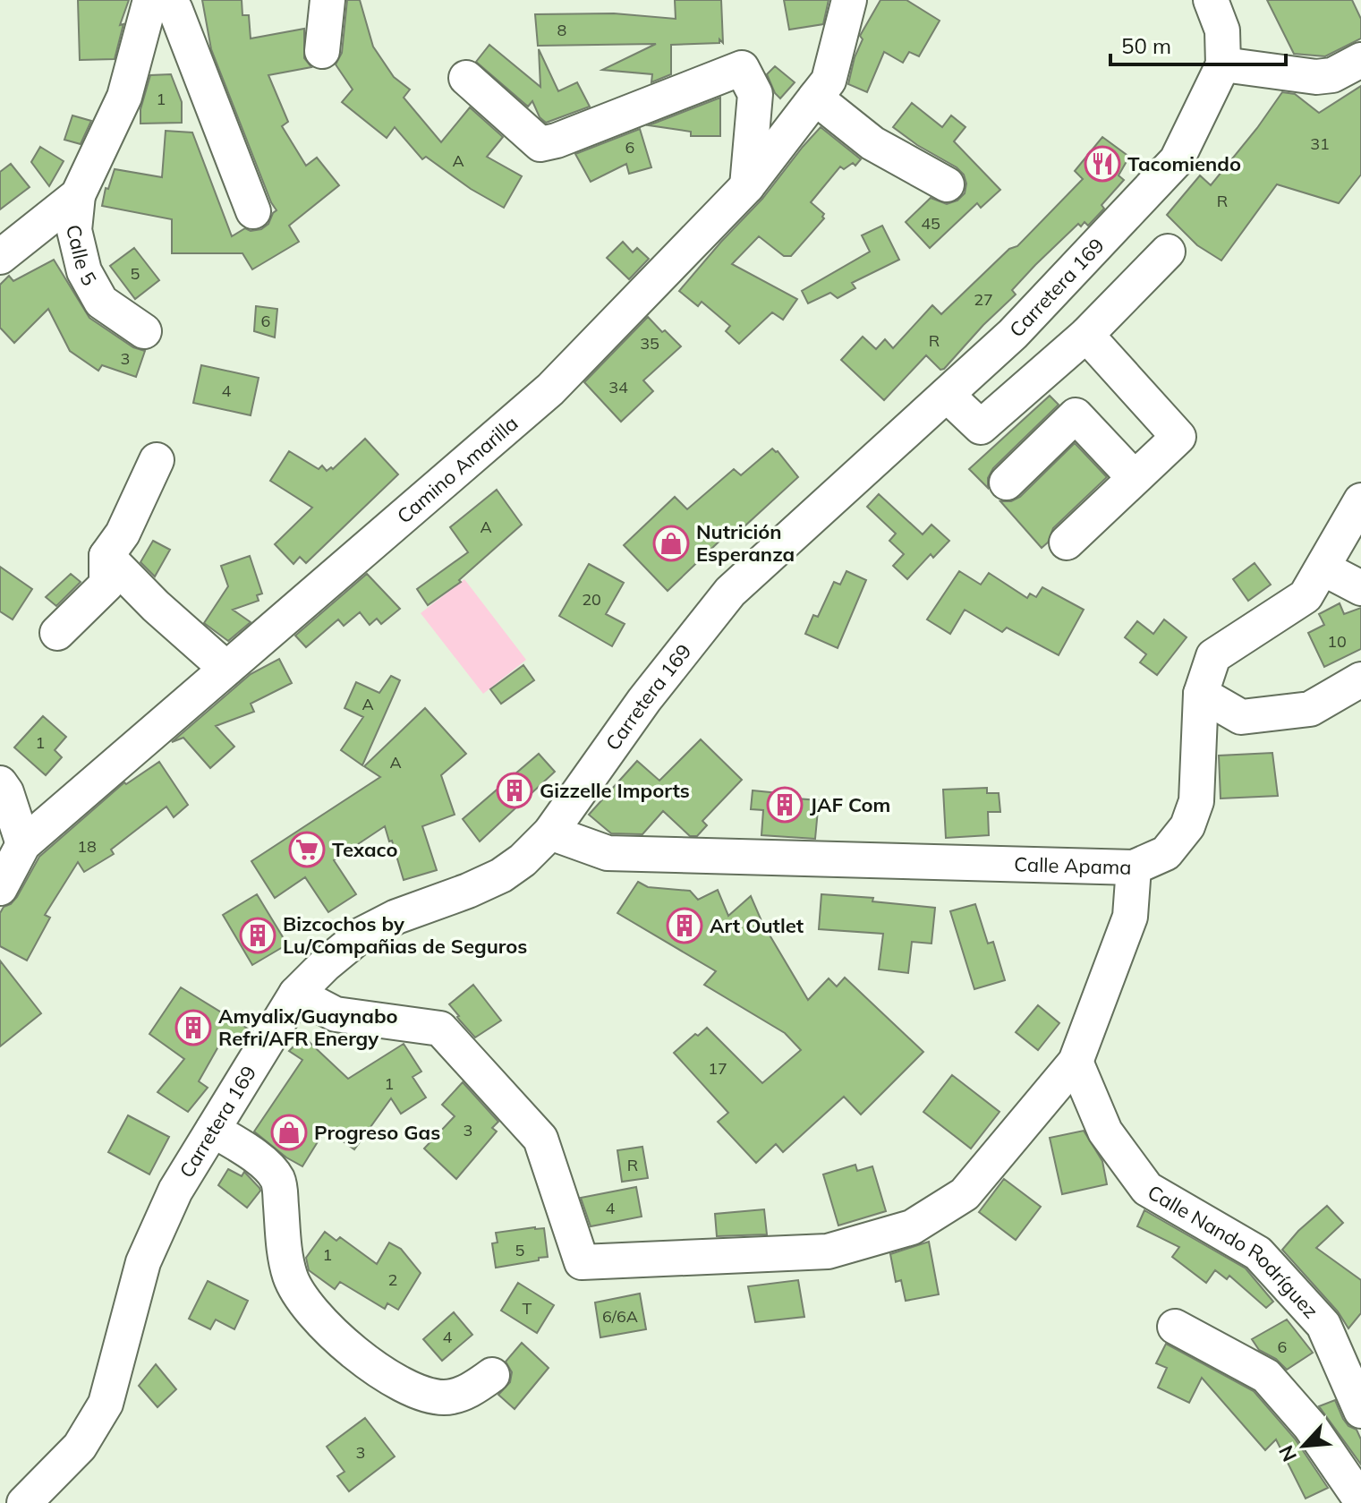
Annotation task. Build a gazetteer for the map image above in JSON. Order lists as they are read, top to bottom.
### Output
{
  "streets": {
    "street": [
      "Calle 5",
      "Carretera 169",
      "Camino Amarilla",
      "Calle Apama",
      "Calle Nando Rodríguez"
    ]
  },
  "crossings": [
    ["Carretera 169", "Calle Apama"]
  ],
  "places": {
    "restaurant": ["Tacomiendo"],
    "shop": ["Nutrición Esperanza", "Progreso Gas"],
    "building": [
      "Gizzelle Imports",
      "JAF Com",
      "Art Outlet",
      "Bizcochos by Lu/Compañias de Seguros",
      "Amyalix/Guaynabo Refri/AFR Energy"
    ],
    "supermarket": ["Texaco"]
  },
  "house_numbers": [
    "8",
    "1",
    "31",
    "6",
    "A",
    "R",
    "45",
    "5",
    "27",
    "6",
    "R",
    "35",
    "3",
    "34",
    "4",
    "A",
    "20",
    "10",
    "A",
    "1",
    "A",
    "18",
    "17",
    "1",
    "3",
    "R",
    "4",
    "5",
    "1",
    "2",
    "T",
    "6/6A",
    "4",
    "6",
    "3"
  ],
  "scale_bar": "50 m",
  "north": "bottom left"
}
